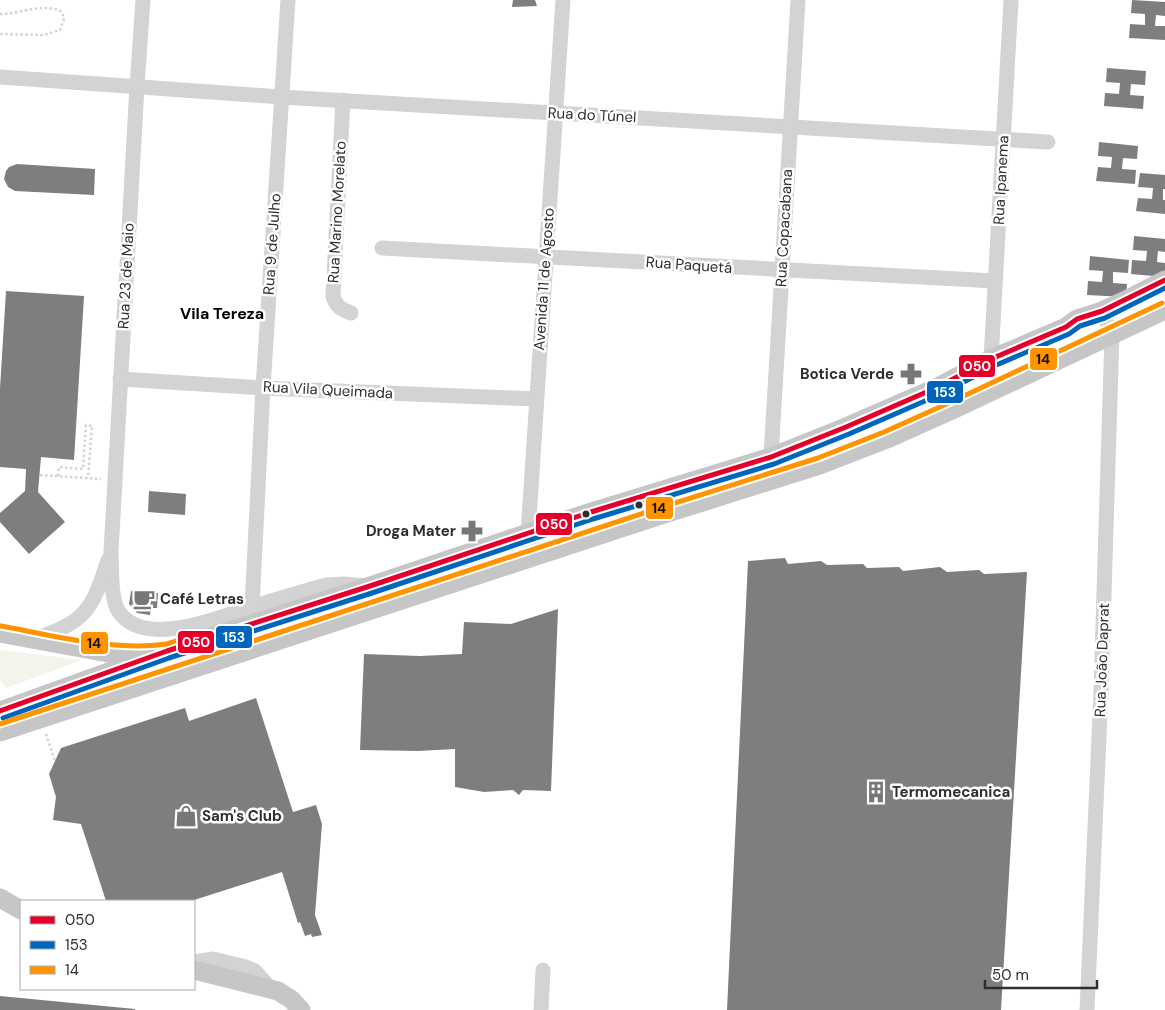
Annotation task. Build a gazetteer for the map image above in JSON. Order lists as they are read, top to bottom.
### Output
{
  "streets": {
    "street": [
      "Rua do Túnel",
      "Rua Ipanema",
      "Rua Marino Morelato",
      "Rua Copacabana",
      "Rua 9 de Julho",
      "Rua Paquetá",
      "Rua 23 de Maio",
      "Avenida 11 de Agosto",
      "Rua Vila Queimada",
      "Rua João Daprat"
    ]
  },
  "crossings": [
    ["Rua do Túnel", "Rua Ipanema"],
    ["Rua do Túnel", "Rua Marino Morelato"],
    ["Rua do Túnel", "Rua Copacabana"],
    ["Rua do Túnel", "Rua 9 de Julho"],
    ["Rua do Túnel", "Rua 23 de Maio"],
    ["Rua do Túnel", "Avenida 11 de Agosto"],
    ["Rua Ipanema", "Rua Paquetá"],
    ["Rua Copacabana", "Rua Paquetá"],
    ["Rua 9 de Julho", "Rua 23 de Maio"],
    ["Rua 9 de Julho", "Rua Vila Queimada"],
    ["Rua Paquetá", "Avenida 11 de Agosto"],
    ["Rua 23 de Maio", "Rua Vila Queimada"],
    ["Avenida 11 de Agosto", "Rua Vila Queimada"]
  ],
  "districts": ["Vila Tereza"],
  "places": {
    "pharmacy": ["Botica Verde", "Droga Mater"],
    "cafe": ["Café Letras"],
    "building": ["Termomecanica"],
    "shop": ["Sam's Club"]
  },
  "lines": ["transit line 050", "transit line 153", "transit line 14"],
  "legend": ["050", "153", "14"],
  "scale_bar": "50 m"
}
